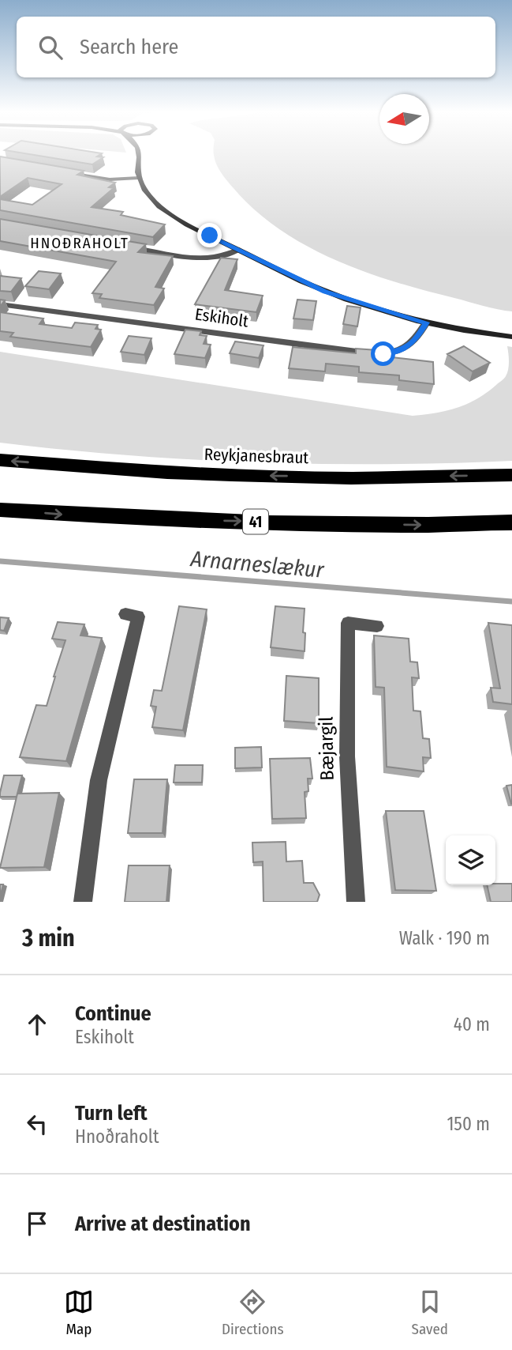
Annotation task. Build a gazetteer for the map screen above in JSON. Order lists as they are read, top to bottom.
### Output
{
  "streets": {
    "highway": ["Reykjanesbraut", "41"],
    "street": ["Eskiholt", "Bæjargil"]
  },
  "districts": ["HNOÐRAHOLT"],
  "water": ["Arnarneslækur"],
  "north": "left",
  "page": {
    "search": "Search here",
    "heading": ["3 min", "Walk · 190 m"],
    "list": [
      ["Continue", "Eskiholt", "40 m"],
      ["Turn left", "Hnoðraholt", "150 m"],
      "Arrive at destination"
    ],
    "nav": ["Map", "Directions", "Saved"]
  }
}
